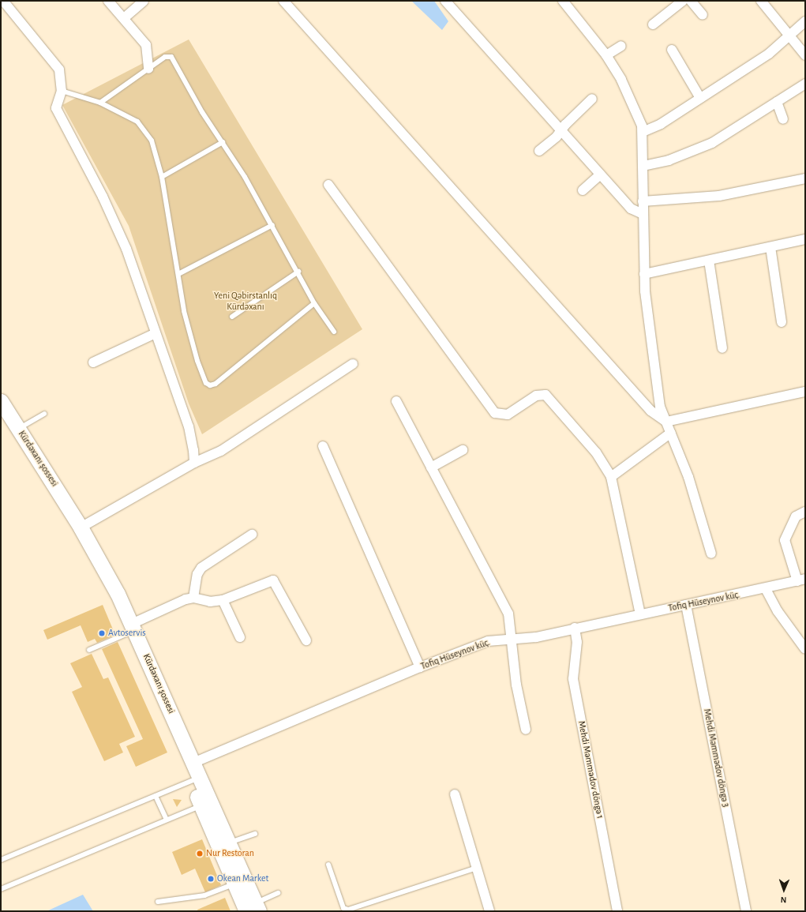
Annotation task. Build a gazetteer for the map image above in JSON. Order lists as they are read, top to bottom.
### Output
{
  "streets": {
    "main road": ["Kürdəxanı şossesi"],
    "street": ["Tofiq Hüseynov küç.", "Mehdi Məmmədov döngə 3", "Mehdi Məmmədov döngə 1"]
  },
  "crossings": [
    ["Kürdəxanı şossesi", "Tofiq Hüseynov küç."],
    ["Tofiq Hüseynov küç.", "Mehdi Məmmədov döngə 3"],
    ["Tofiq Hüseynov küç.", "Mehdi Məmmədov döngə 1"]
  ],
  "parks": ["Yeni Qəbirstanlıq Kürdəxanı"],
  "places": ["Avtoservis", "Nur Restoran", "Okean Market"],
  "north": "bottom"
}
